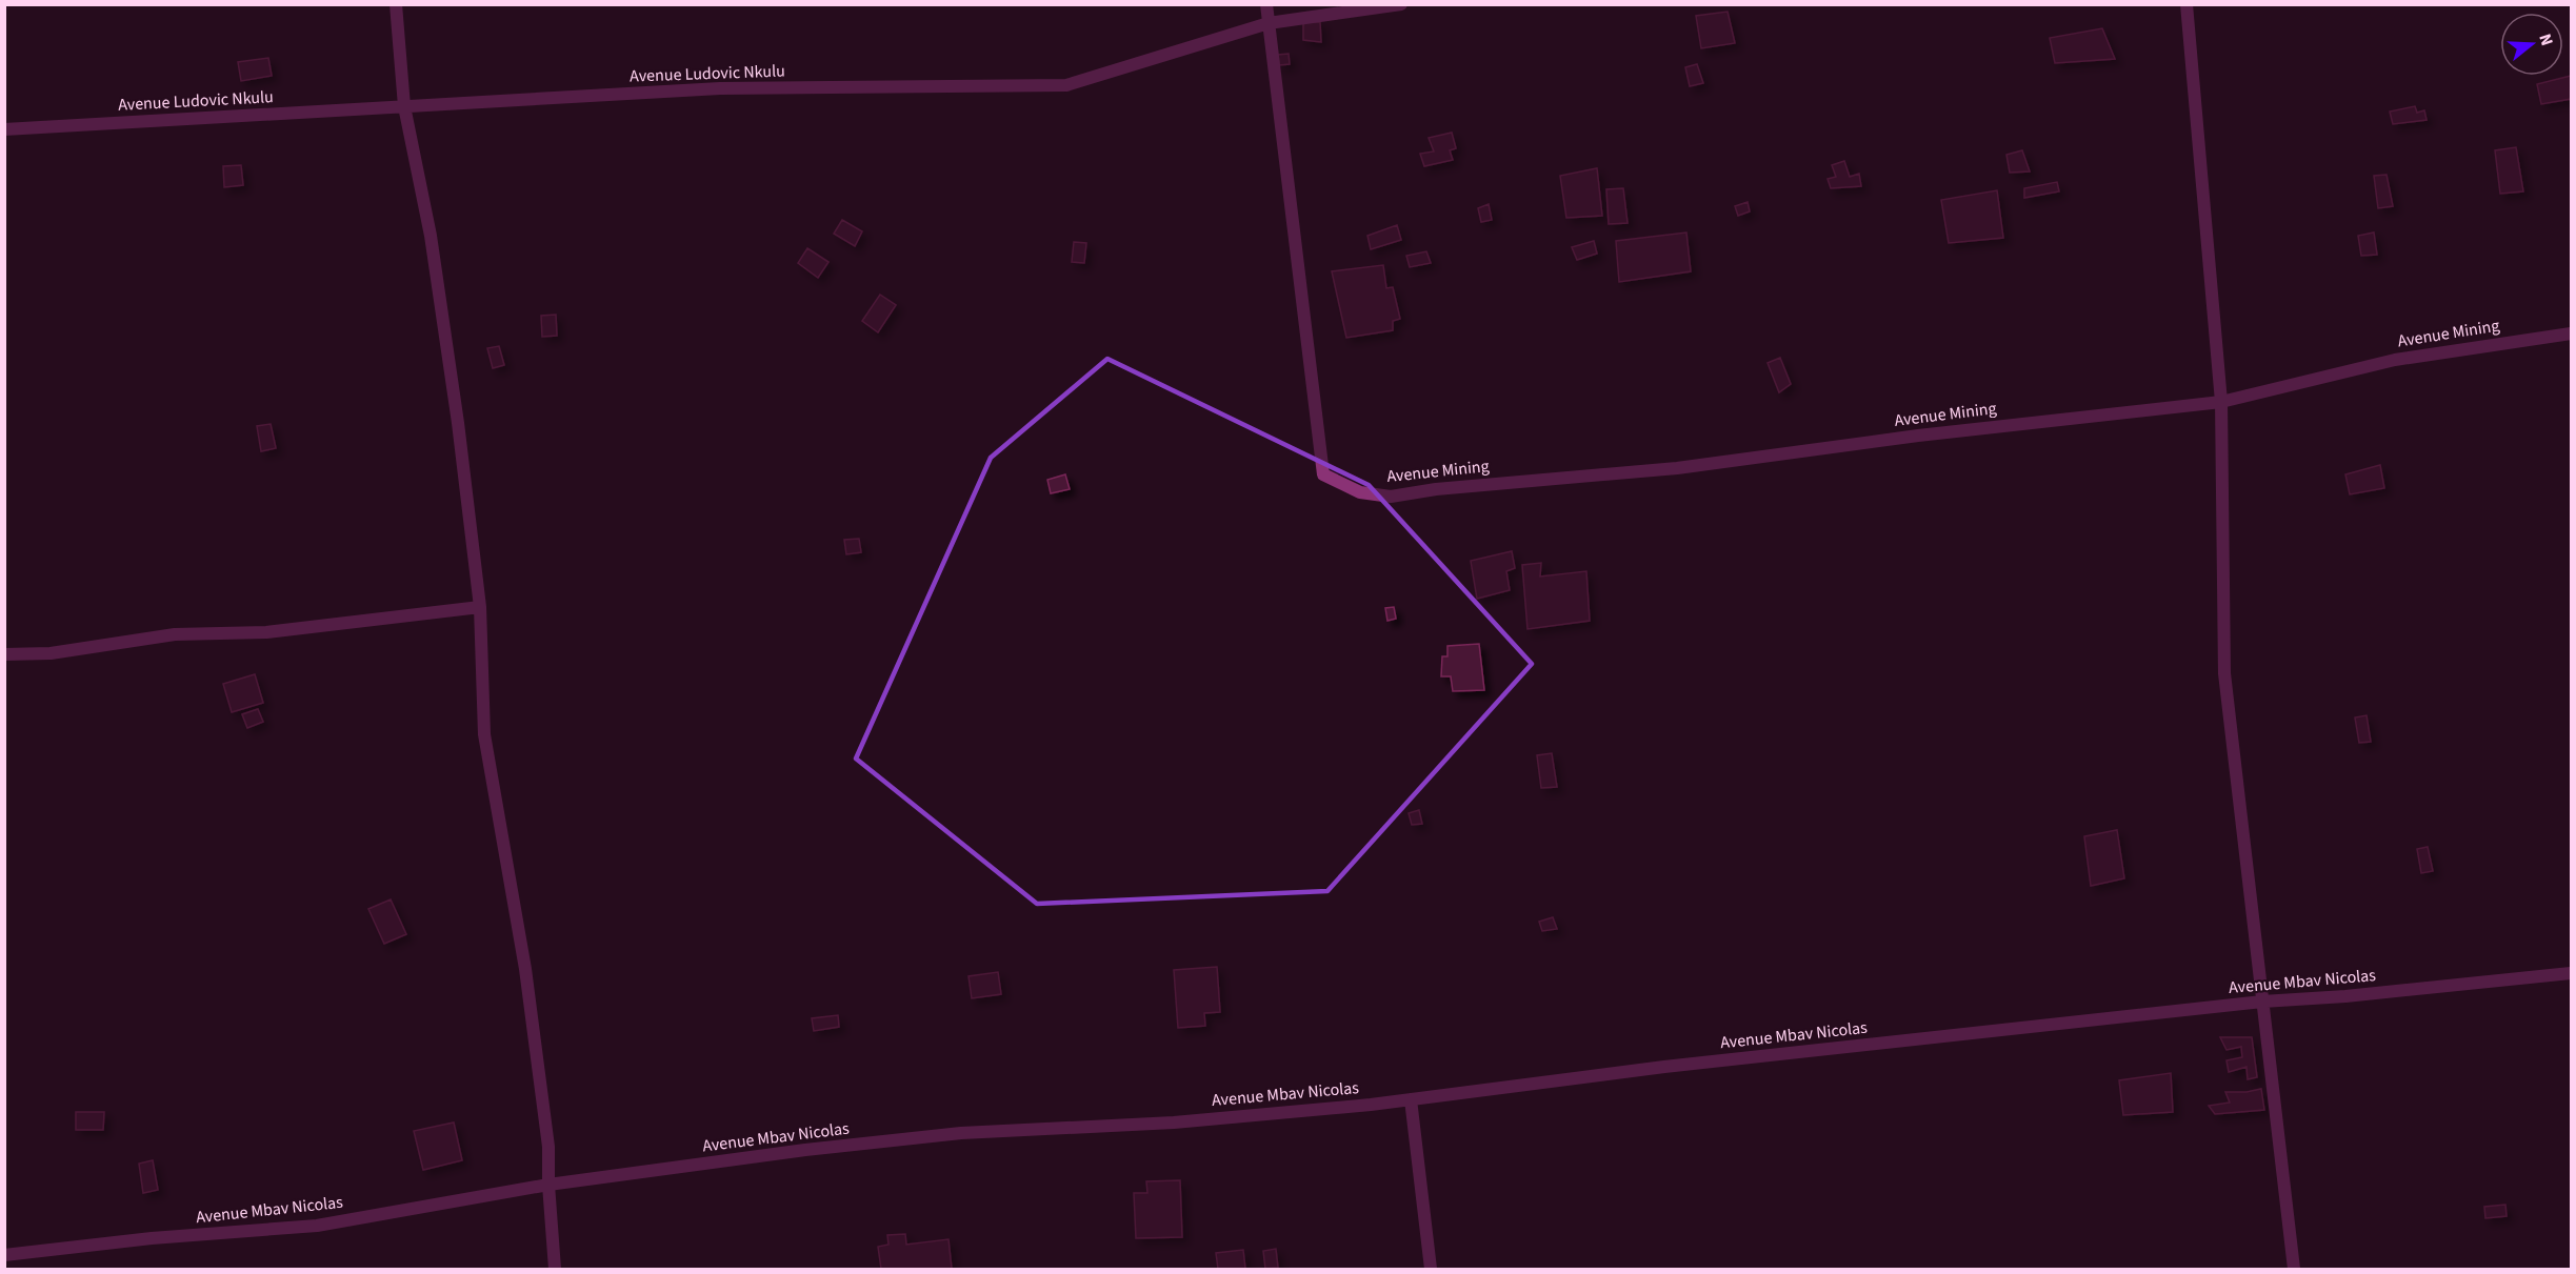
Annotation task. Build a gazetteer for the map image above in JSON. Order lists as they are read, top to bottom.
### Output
{
  "streets": {
    "street": ["Avenue Ludovic Nkulu", "Avenue Mining", "Avenue Mbav Nicolas"]
  },
  "crossings": [
    ["Avenue Ludovic Nkulu", "Avenue Mining"]
  ],
  "north": "right"
}
